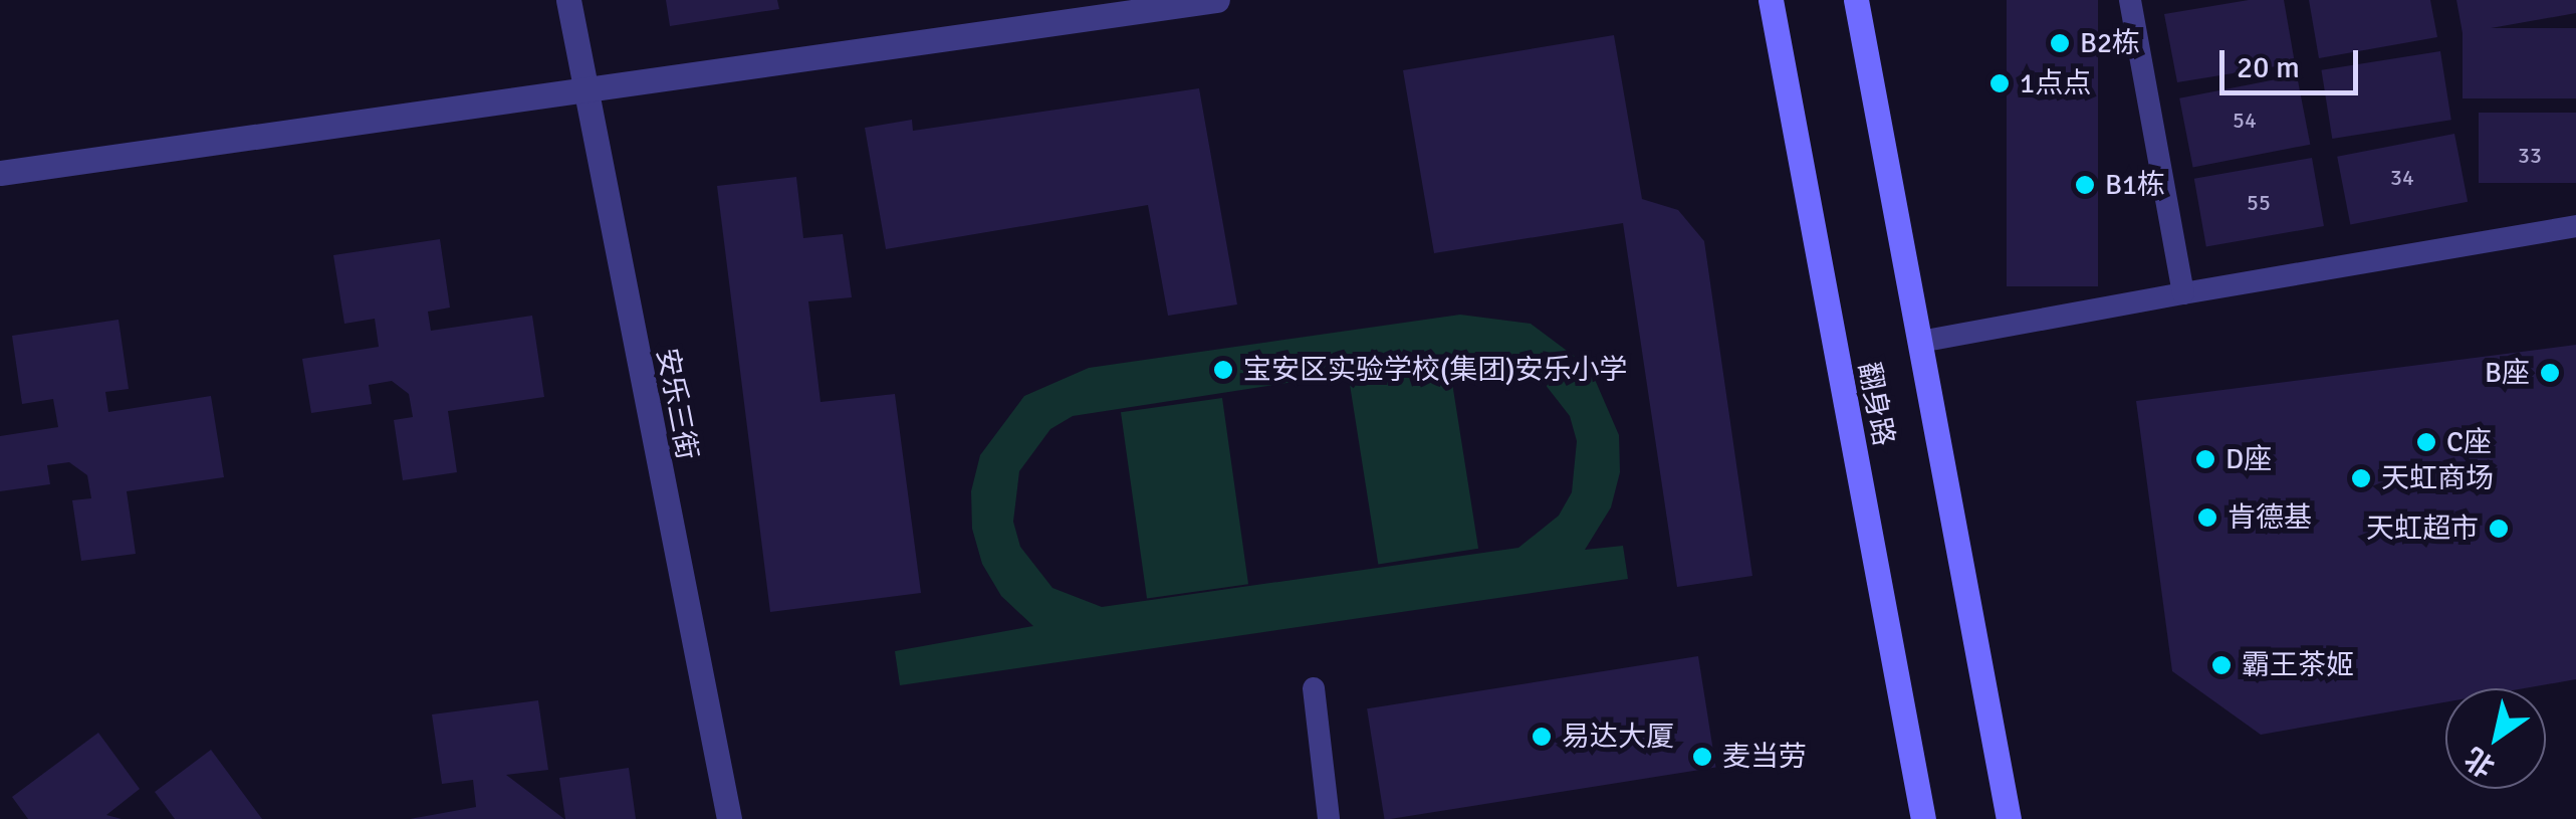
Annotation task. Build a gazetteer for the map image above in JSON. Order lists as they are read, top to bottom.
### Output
{
  "streets": {
    "main road": ["翻身路"],
    "street": ["安乐三街"]
  },
  "places": [
    "B2栋",
    "1点点",
    "B1栋",
    "宝安区实验学校(集团)安乐小学",
    "B座",
    "C座",
    "D座",
    "天虹商场",
    "肯德基",
    "天虹超市",
    "霸王茶姬",
    "易达大厦",
    "麦当劳"
  ],
  "house_numbers": [
    "54",
    "33",
    "34",
    "55"
  ],
  "scale_bar": "20 m",
  "north": "bottom left"
}
